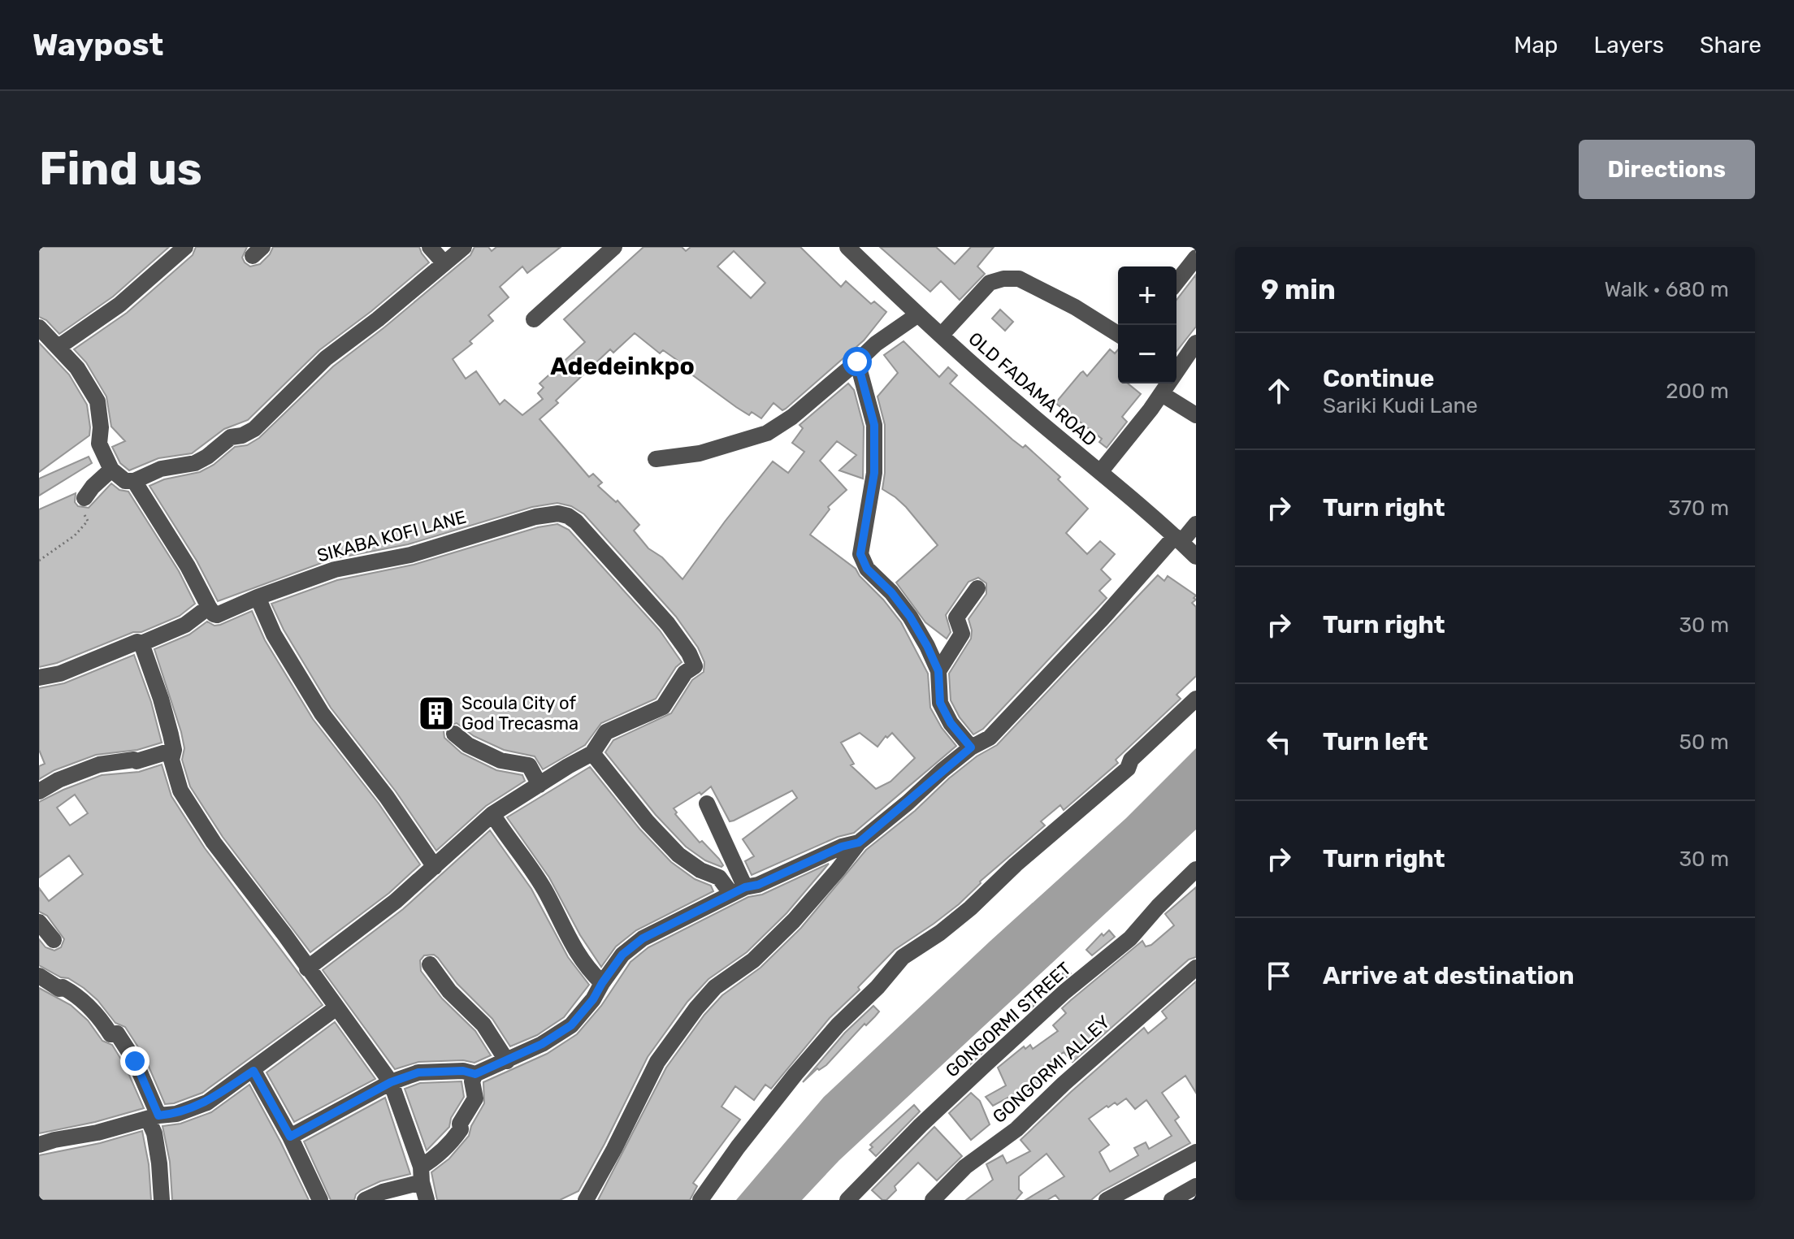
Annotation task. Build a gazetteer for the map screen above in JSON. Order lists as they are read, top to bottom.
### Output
{
  "streets": {
    "street": [
      "OLD FADAMA ROAD",
      "SIKABA KOFI LANE",
      "GONGORMI STREET",
      "GONGORMI ALLEY"
    ]
  },
  "districts": ["Adedeinkpo"],
  "places": {
    "building": ["Scoula City of God Trecasma"]
  },
  "page": {
    "header": "Waypost",
    "nav": ["Map", "Layers", "Share"],
    "buttons": "Directions",
    "title": "Find us",
    "heading": ["9 min", "Walk · 680 m"],
    "map_buttons": ["+", "−"],
    "list": [
      ["Continue", "Sariki Kudi Lane", "200 m"],
      ["Turn right", "370 m"],
      ["Turn right", "30 m"],
      ["Turn left", "50 m"],
      ["Turn right", "30 m"],
      "Arrive at destination"
    ]
  }
}
